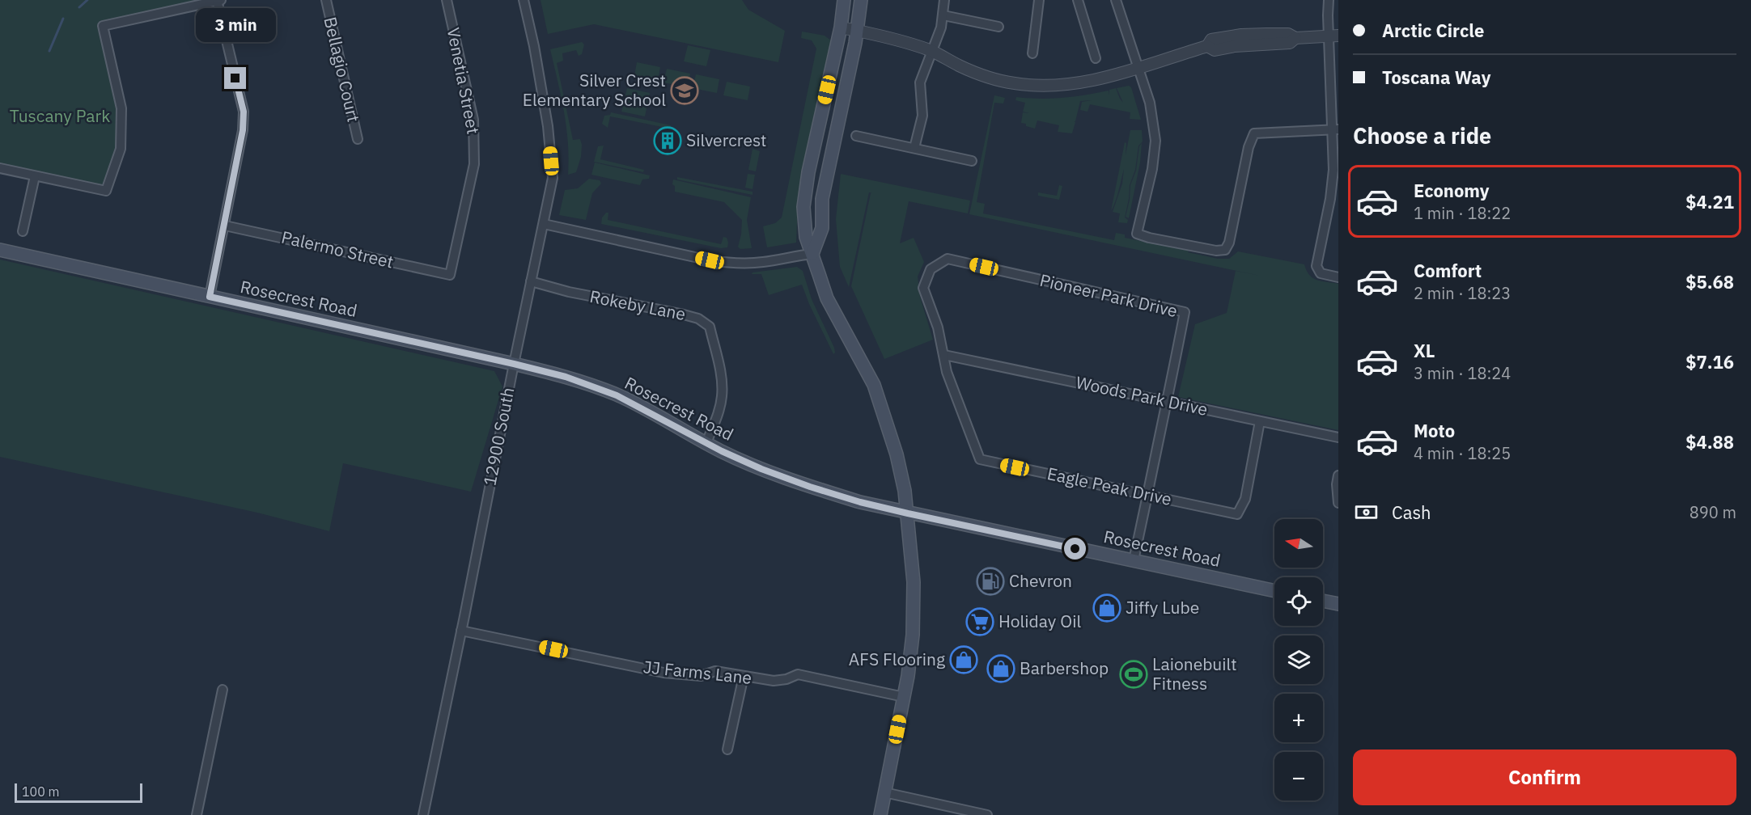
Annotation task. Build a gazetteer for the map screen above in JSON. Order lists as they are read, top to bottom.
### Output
{
  "streets": {
    "main road": ["Rosecrest Road"],
    "street": [
      "Bellagio Court",
      "Venetia Street",
      "Palermo Street",
      "Pioneer Park Drive",
      "Rokeby Lane",
      "Woods Park Drive",
      "12900 South",
      "Eagle Peak Drive",
      "JJ Farms Lane"
    ]
  },
  "crossings": [
    ["Venetia Street", "Palermo Street"],
    ["Pioneer Park Drive", "Rosecrest Road"],
    ["Pioneer Park Drive", "Woods Park Drive"],
    ["Pioneer Park Drive", "Eagle Peak Drive"],
    ["Rosecrest Road", "Rokeby Lane"],
    ["Rosecrest Road", "12900 South"],
    ["Rokeby Lane", "12900 South"],
    ["Woods Park Drive", "Eagle Peak Drive"],
    ["12900 South", "JJ Farms Lane"]
  ],
  "parks": ["Tuscany Park"],
  "places": {
    "school or university": ["Silver Crest Elementary School"],
    "building": ["Silvercrest"],
    "fuel station": ["Chevron"],
    "shop": ["Jiffy Lube", "AFS Flooring", "Barbershop"],
    "supermarket": ["Holiday Oil"],
    "sports": ["Laionebuilt Fitness"]
  },
  "scale_bar": "100 m",
  "north": "left",
  "page": {
    "banner": ["Arctic Circle", "Toscana Way"],
    "bubble": "3 min",
    "heading": "Choose a ride",
    "list": [
      {
        "name": "Economy",
        "note": "1 min · 18:22",
        "value": "$4.21"
      },
      {
        "name": "Comfort",
        "note": "2 min · 18:23",
        "value": "$5.68"
      },
      {
        "name": "XL",
        "note": "3 min · 18:24",
        "value": "$7.16"
      },
      {
        "name": "Moto",
        "note": "4 min · 18:25",
        "value": "$4.88"
      }
    ],
    "pay": ["Cash", "890 m"],
    "map_buttons": ["+", "−"],
    "buttons": "Confirm",
    "scale": "100 m"
  }
}
